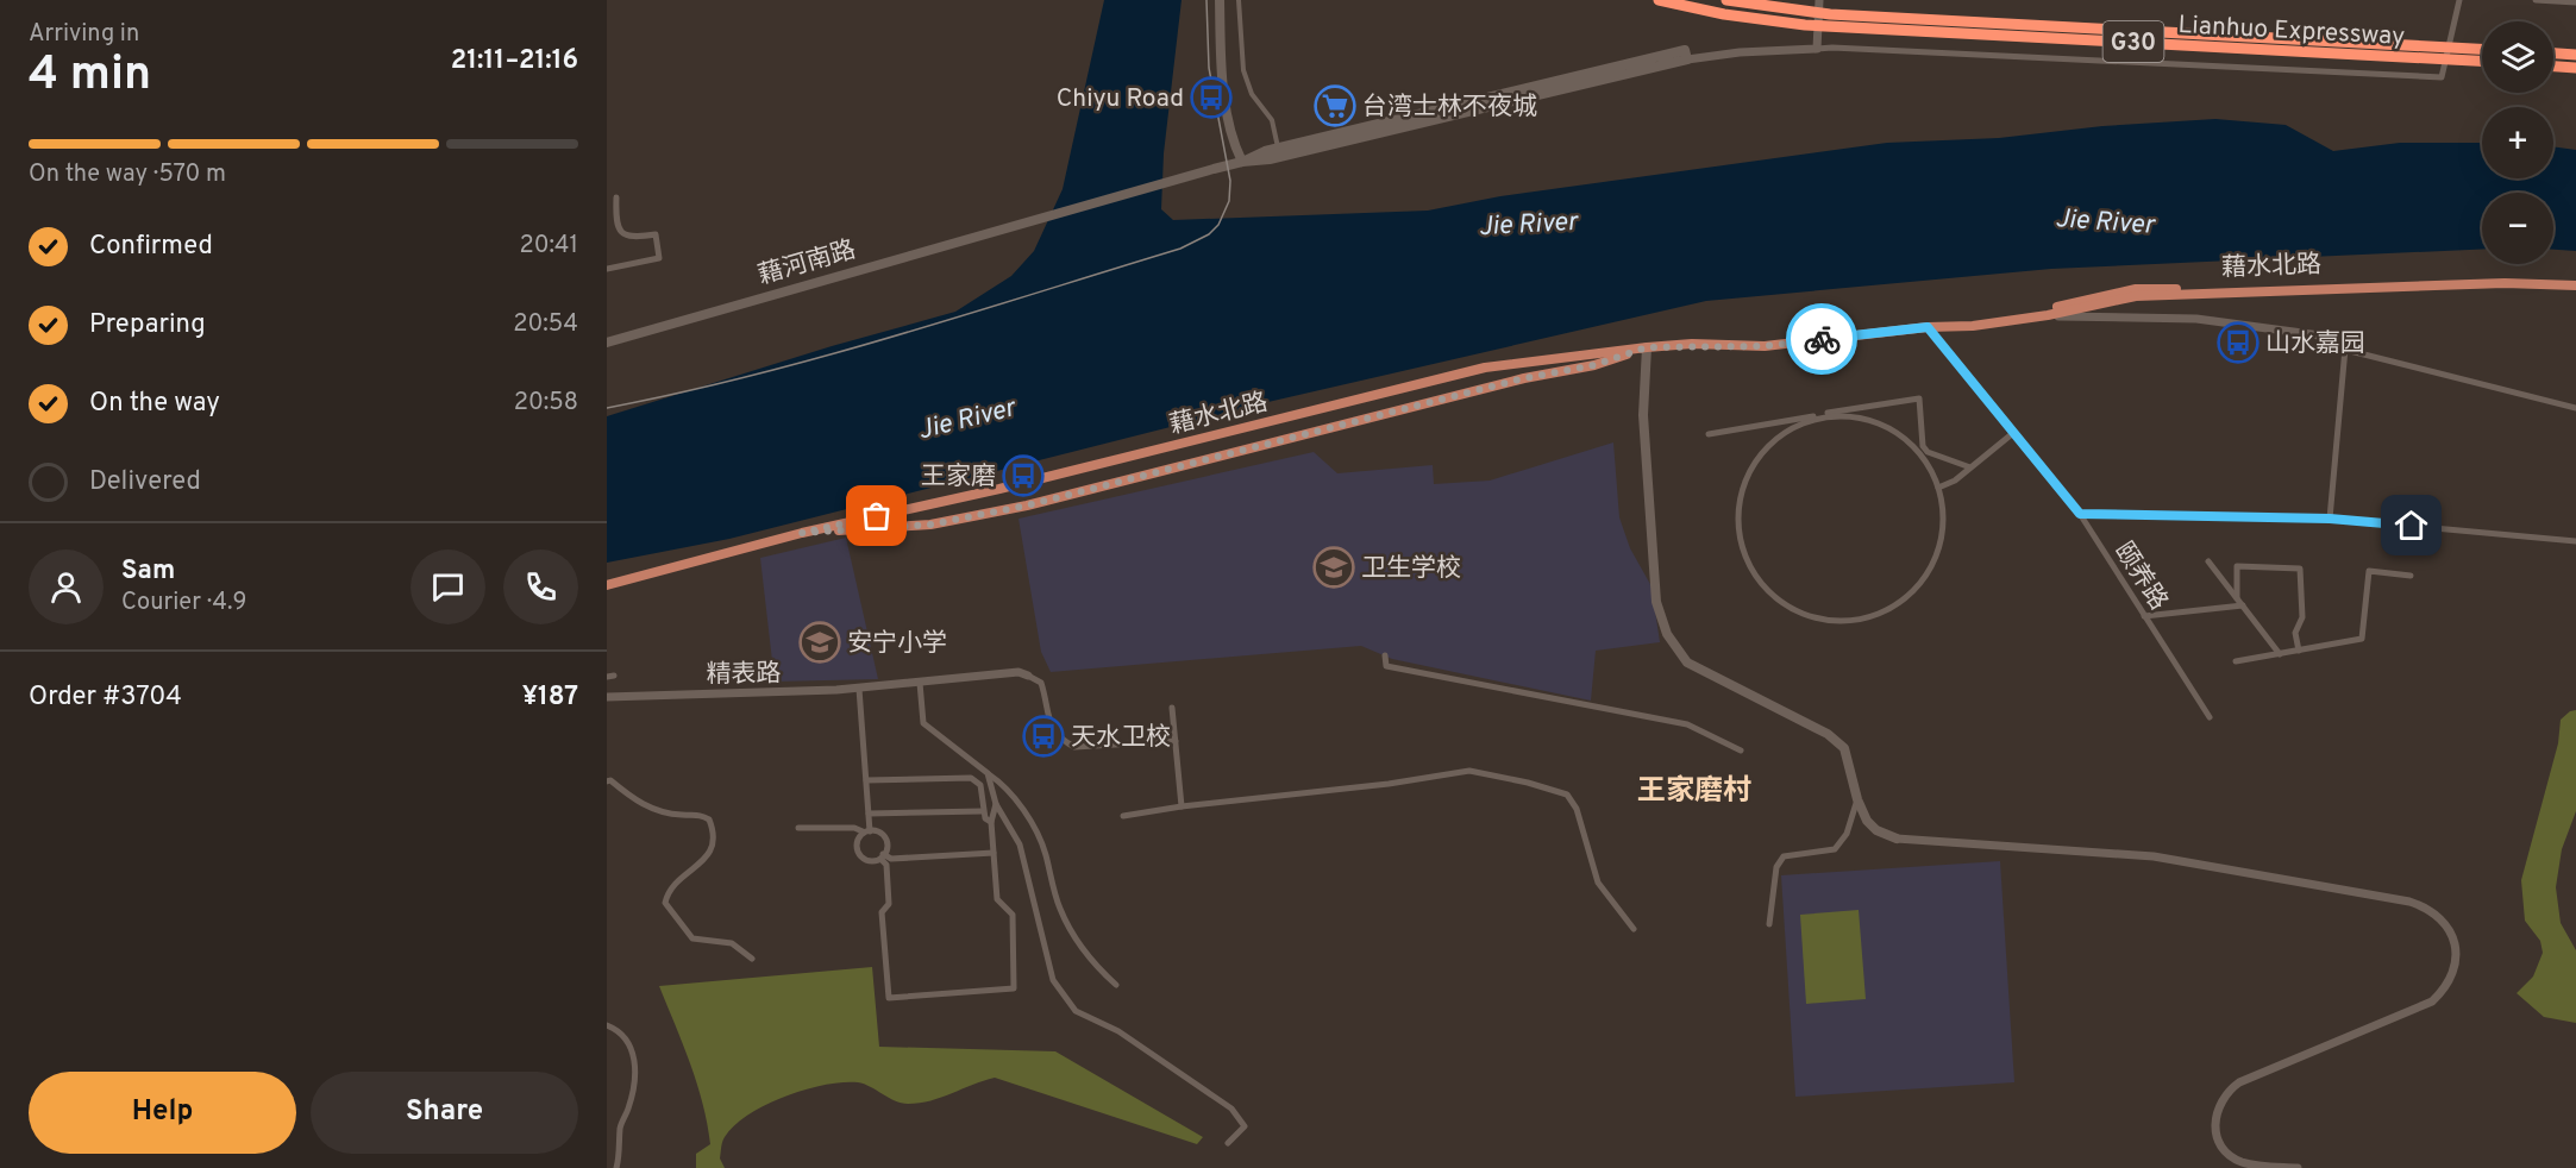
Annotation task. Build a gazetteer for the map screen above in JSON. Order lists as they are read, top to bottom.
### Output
{
  "streets": {
    "highway": ["Lianhuo Expressway", "G30"],
    "main road": ["藉河南路", "藉水北路"],
    "street": ["颐养路", "精表路"]
  },
  "crossings": [
    ["藉水北路", "颐养路"]
  ],
  "districts": ["王家磨村"],
  "water": ["Jie River"],
  "places": {
    "bus stop": [
      "Chiyu Road",
      "山水嘉园",
      "王家磨",
      "天水卫校"
    ],
    "supermarket": ["台湾士林不夜城"],
    "school or university": ["卫生学校", "安宁小学"]
  },
  "page": {
    "heading": ["4 min", "Arriving in", "21:11–21:16"],
    "panel": [
      "Sam",
      "Courier · 4.9",
      "Order #3704",
      "¥187"
    ],
    "map_buttons": ["+", "−"],
    "bar": "On the way · 570 m",
    "list": [
      ["Confirmed", "20:41"],
      ["Preparing", "20:54"],
      ["On the way", "20:58"],
      "Delivered"
    ],
    "buttons": ["Help", "Share"]
  }
}
